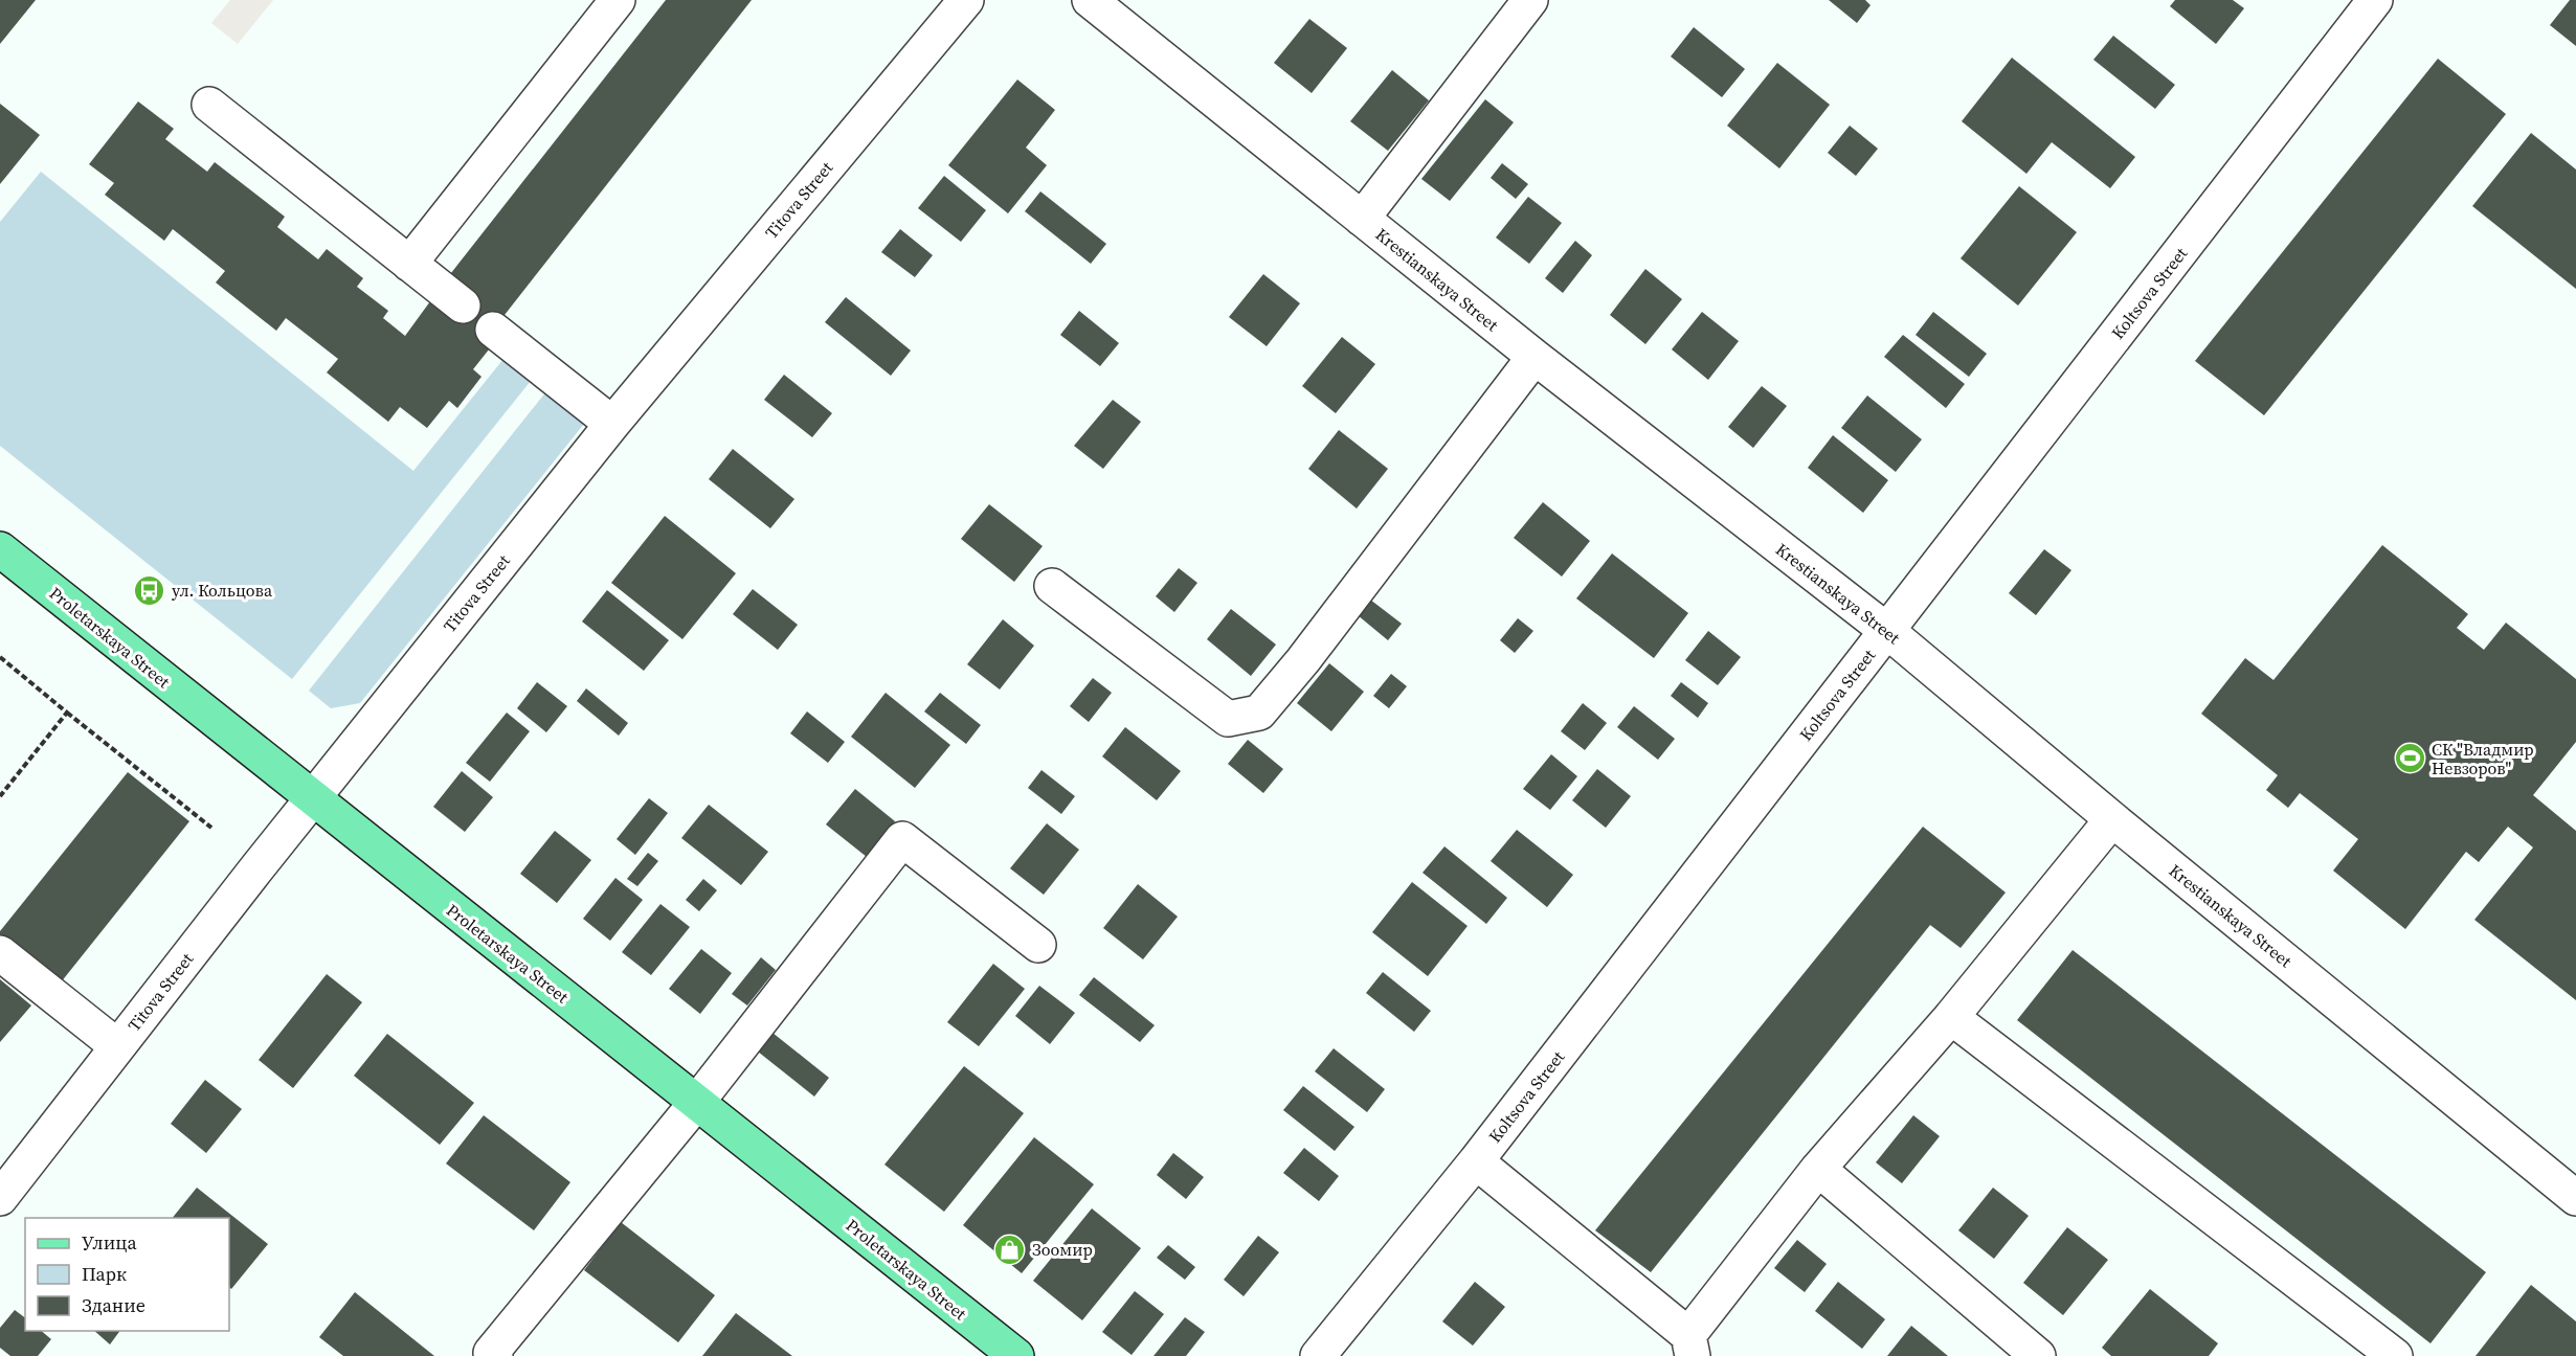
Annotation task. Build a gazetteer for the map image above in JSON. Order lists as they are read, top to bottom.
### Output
{
  "streets": {
    "main road": ["Proletarskaya Street"],
    "street": ["Titova Street", "Krestianskaya Street", "Koltsova Street"]
  },
  "crossings": [
    ["Titova Street", "Proletarskaya Street"],
    ["Krestianskaya Street", "Koltsova Street"]
  ],
  "places": {
    "bus stop": ["ул. Кольцова"],
    "sports": ["СК \"Владмир Невзоров\""],
    "shop": ["Зоомир"]
  },
  "legend": ["Улица", "Парк", "Здание"]
}
